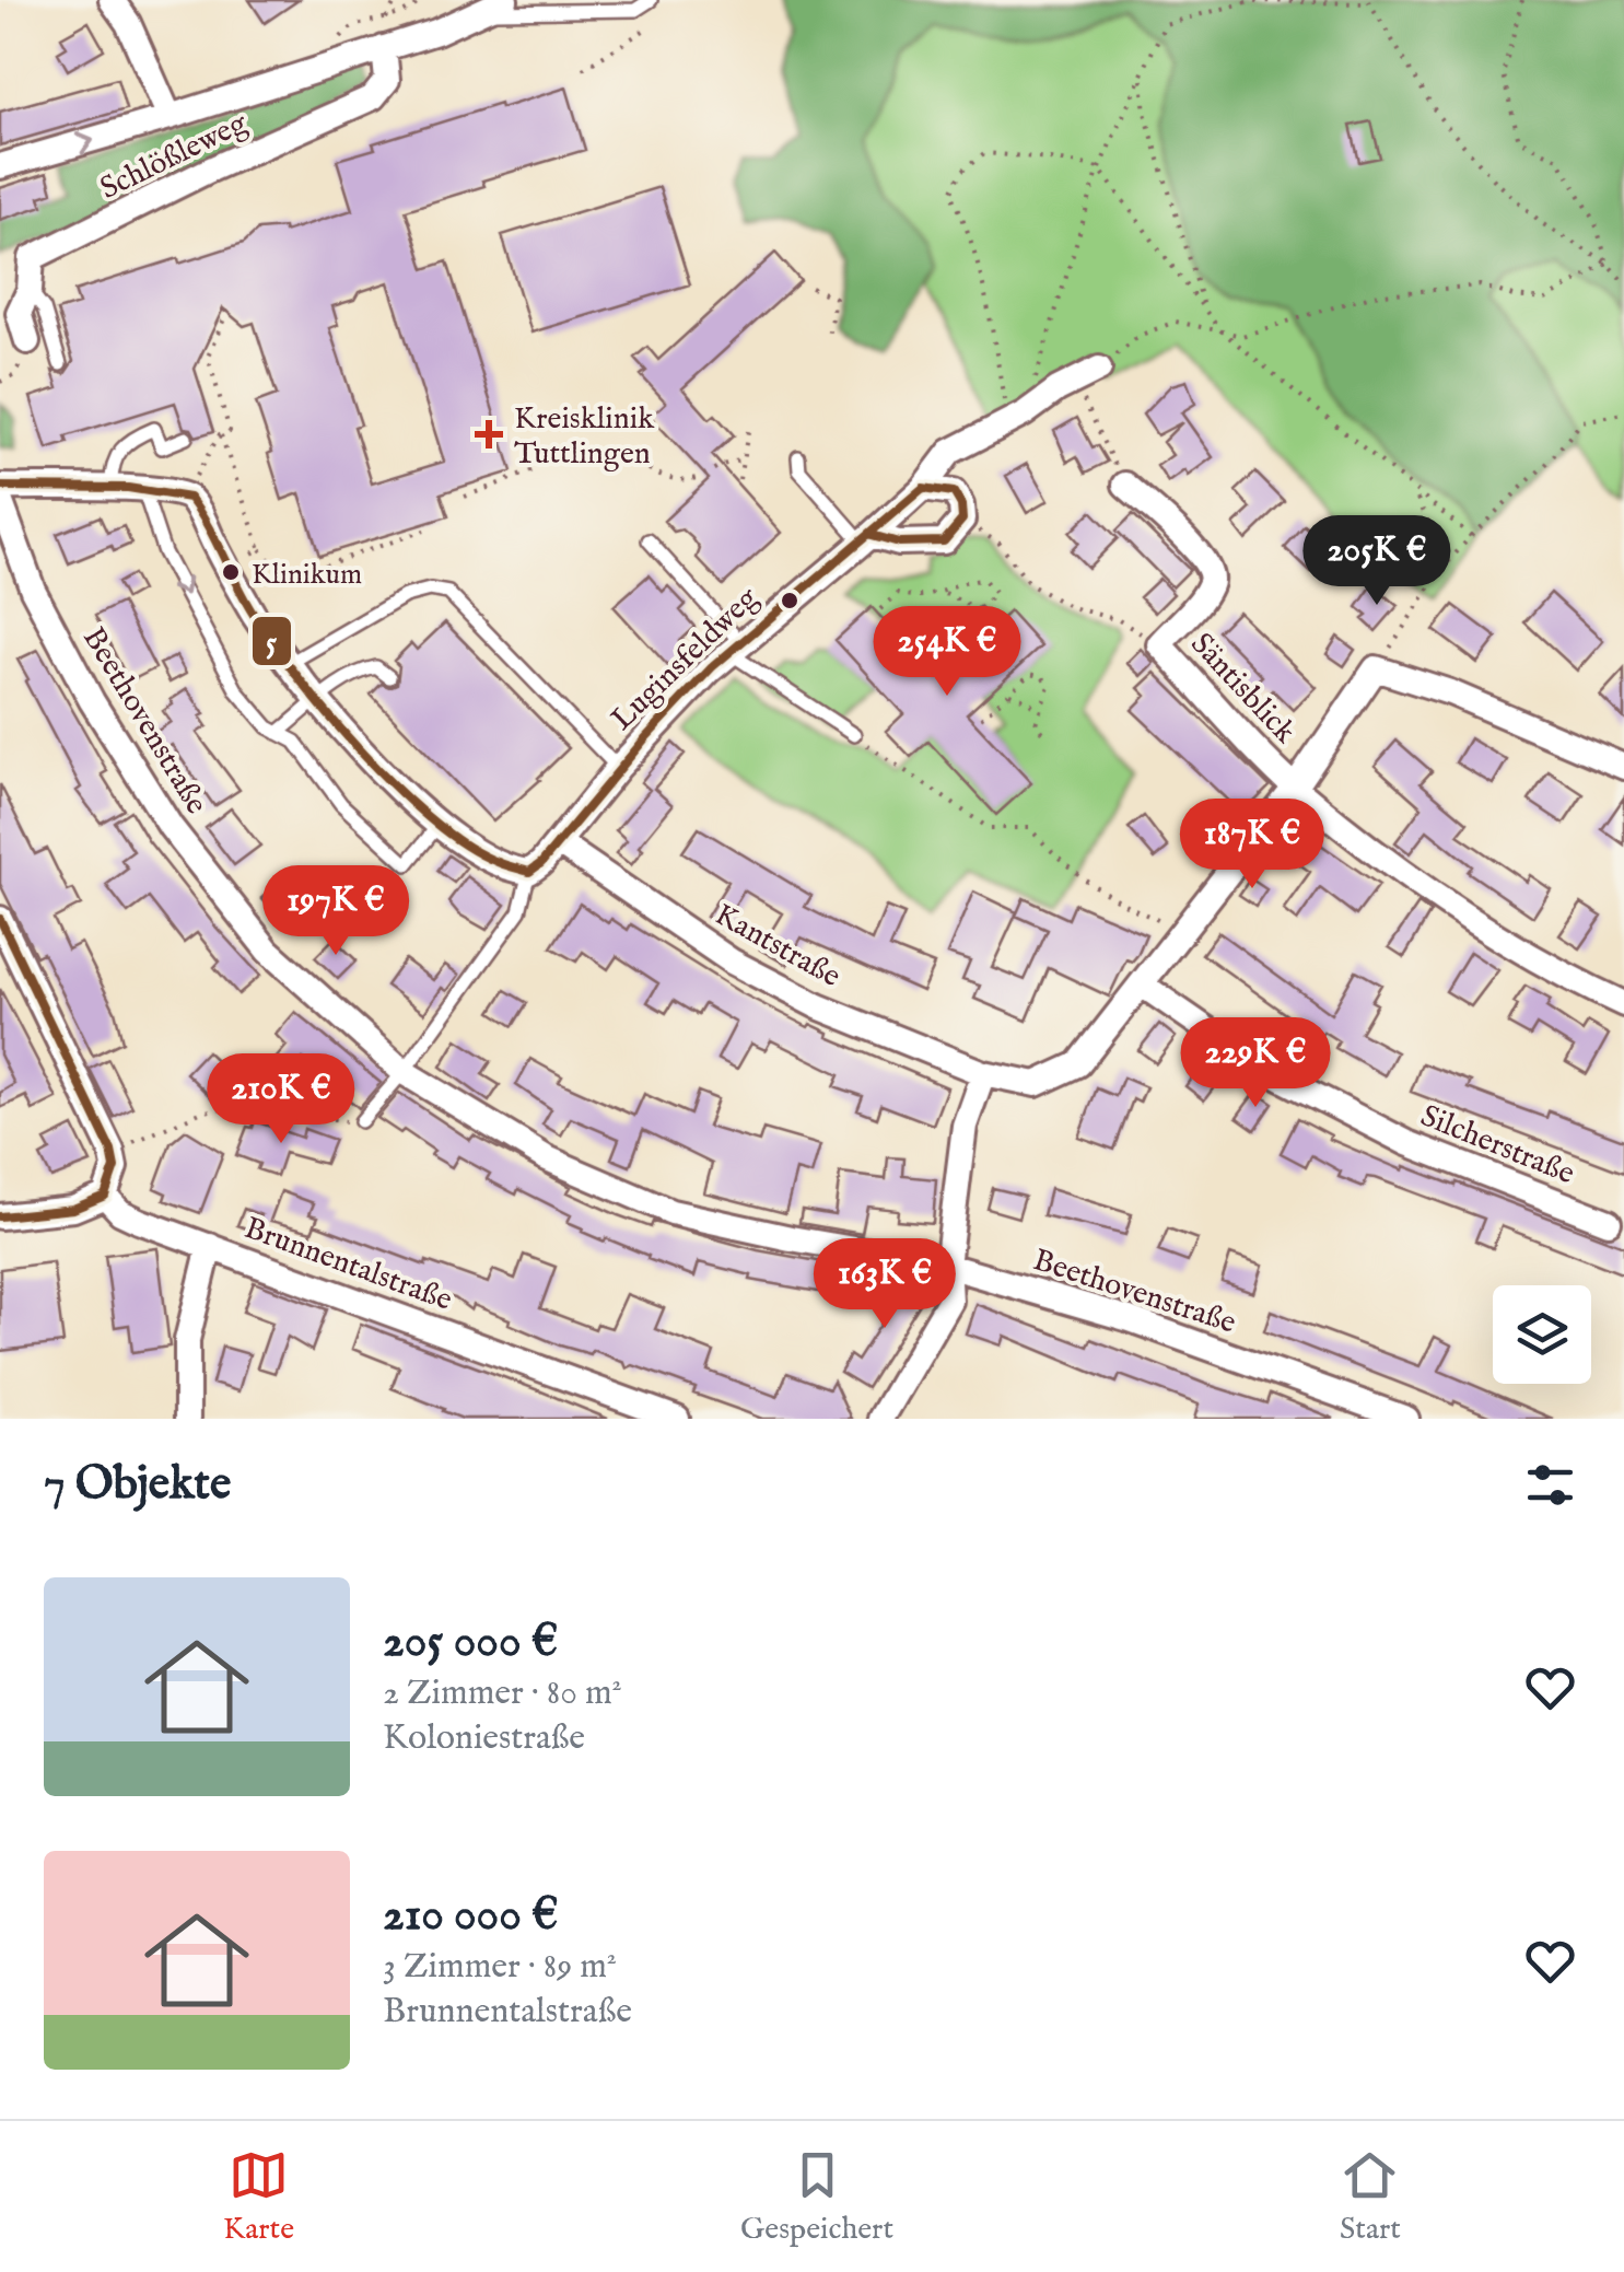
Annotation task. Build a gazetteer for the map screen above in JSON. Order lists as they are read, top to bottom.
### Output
{
  "streets": {
    "street": [
      "Schlößleweg",
      "Luginsfeldweg",
      "Säntisblick",
      "Beethovenstraße",
      "Kantstraße",
      "Silcherstraße",
      "Brunnentalstraße"
    ]
  },
  "crossings": [
    ["Luginsfeldweg", "Kantstraße"],
    ["Säntisblick", "Kantstraße"],
    ["Kantstraße", "Silcherstraße"]
  ],
  "places": {
    "health": ["Kreisklinik Tuttlingen"],
    "other": ["Klinikum"]
  },
  "lines": ["transit line 5"],
  "page": {
    "price": [
      "205K €",
      "254K €",
      "187K €",
      "197K €",
      "229K €",
      "210K €",
      "163K €"
    ],
    "heading": "7 Objekte",
    "list": [
      {
        "name": "205 000 €",
        "note": "2 Zimmer · 80 m² · Koloniestraße"
      },
      {
        "name": "210 000 €",
        "note": "3 Zimmer · 89 m² · Brunnentalstraße"
      }
    ],
    "tabs": ["Karte", "Gespeichert", "Start"]
  }
}
